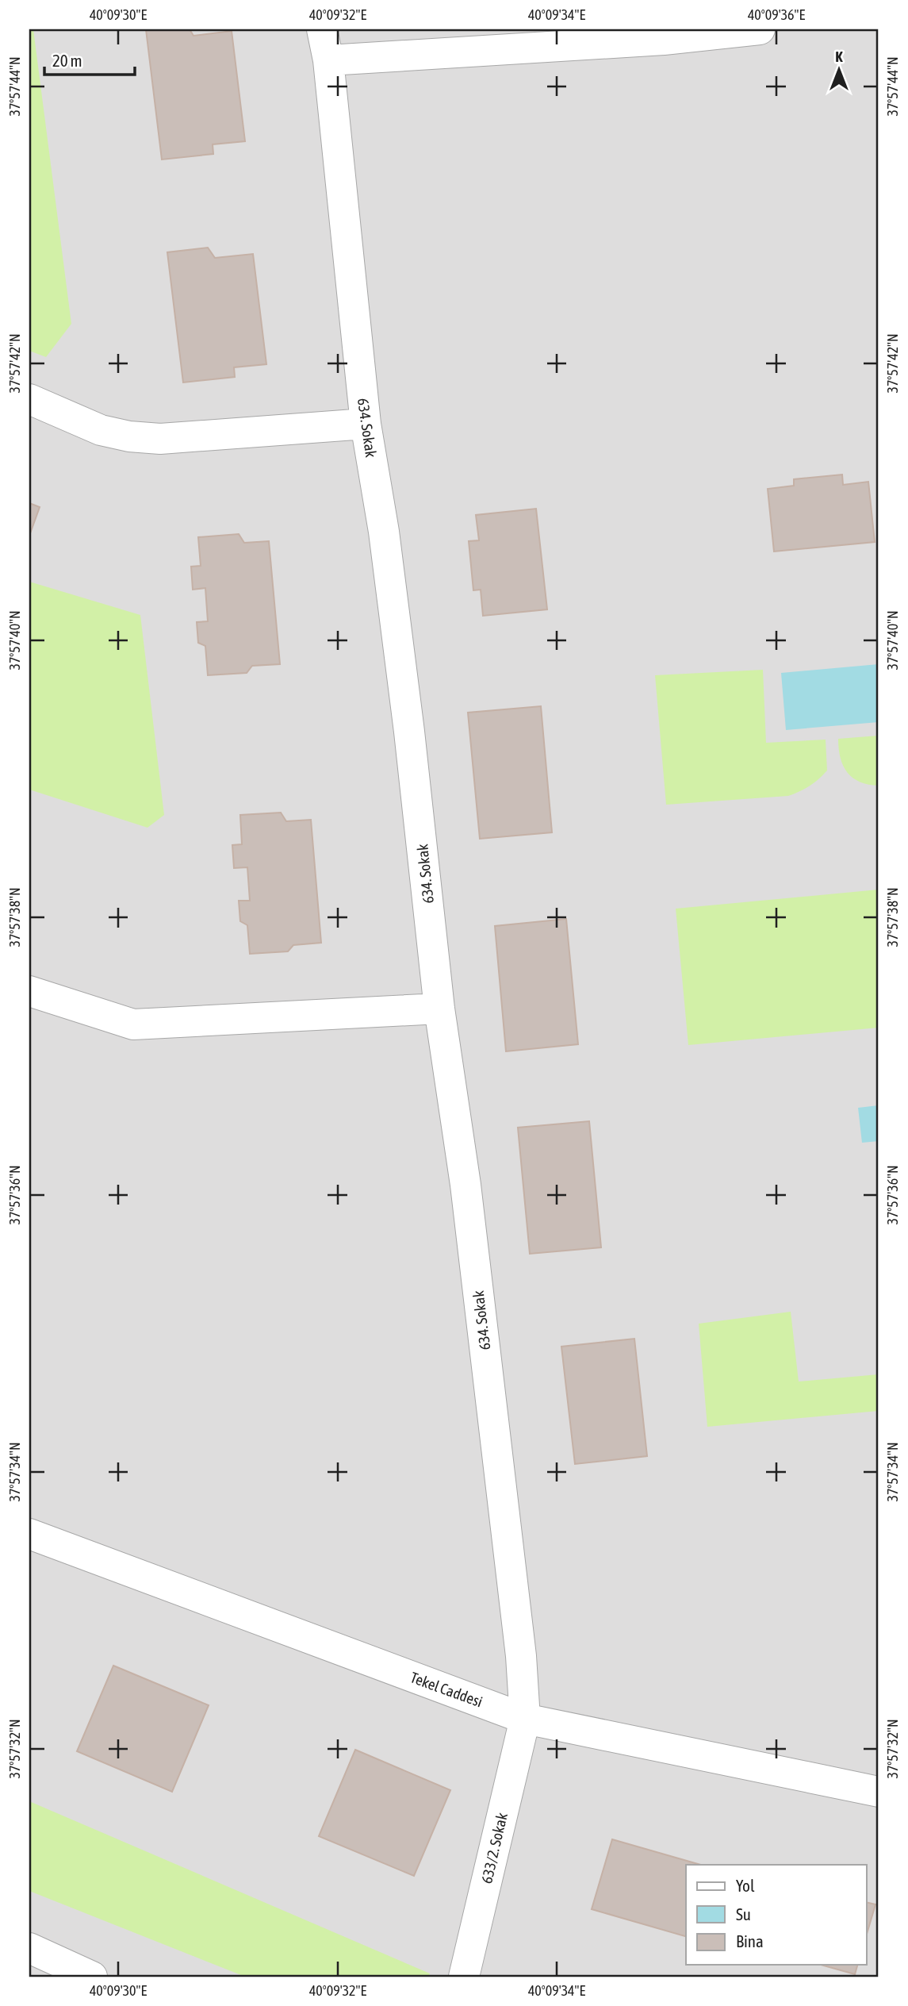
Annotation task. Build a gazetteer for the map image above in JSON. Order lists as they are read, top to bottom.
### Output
{
  "streets": {
    "street": ["634. Sokak", "Tekel Caddesi", "633/2. Sokak"]
  },
  "crossings": [
    ["634. Sokak", "Tekel Caddesi"],
    ["634. Sokak", "633/2. Sokak"],
    ["Tekel Caddesi", "633/2. Sokak"]
  ],
  "legend": ["Yol", "Su", "Bina"],
  "scale_bar": "20 m",
  "north": "top",
  "coordinates": [
    "40°09'30\"E",
    "40°09'32\"E",
    "40°09'34\"E",
    "40°09'36\"E",
    "37°57'44\"N",
    "37°57'42\"N",
    "37°57'40\"N",
    "37°57'38\"N",
    "37°57'36\"N",
    "37°57'34\"N",
    "37°57'32\"N"
  ]
}
